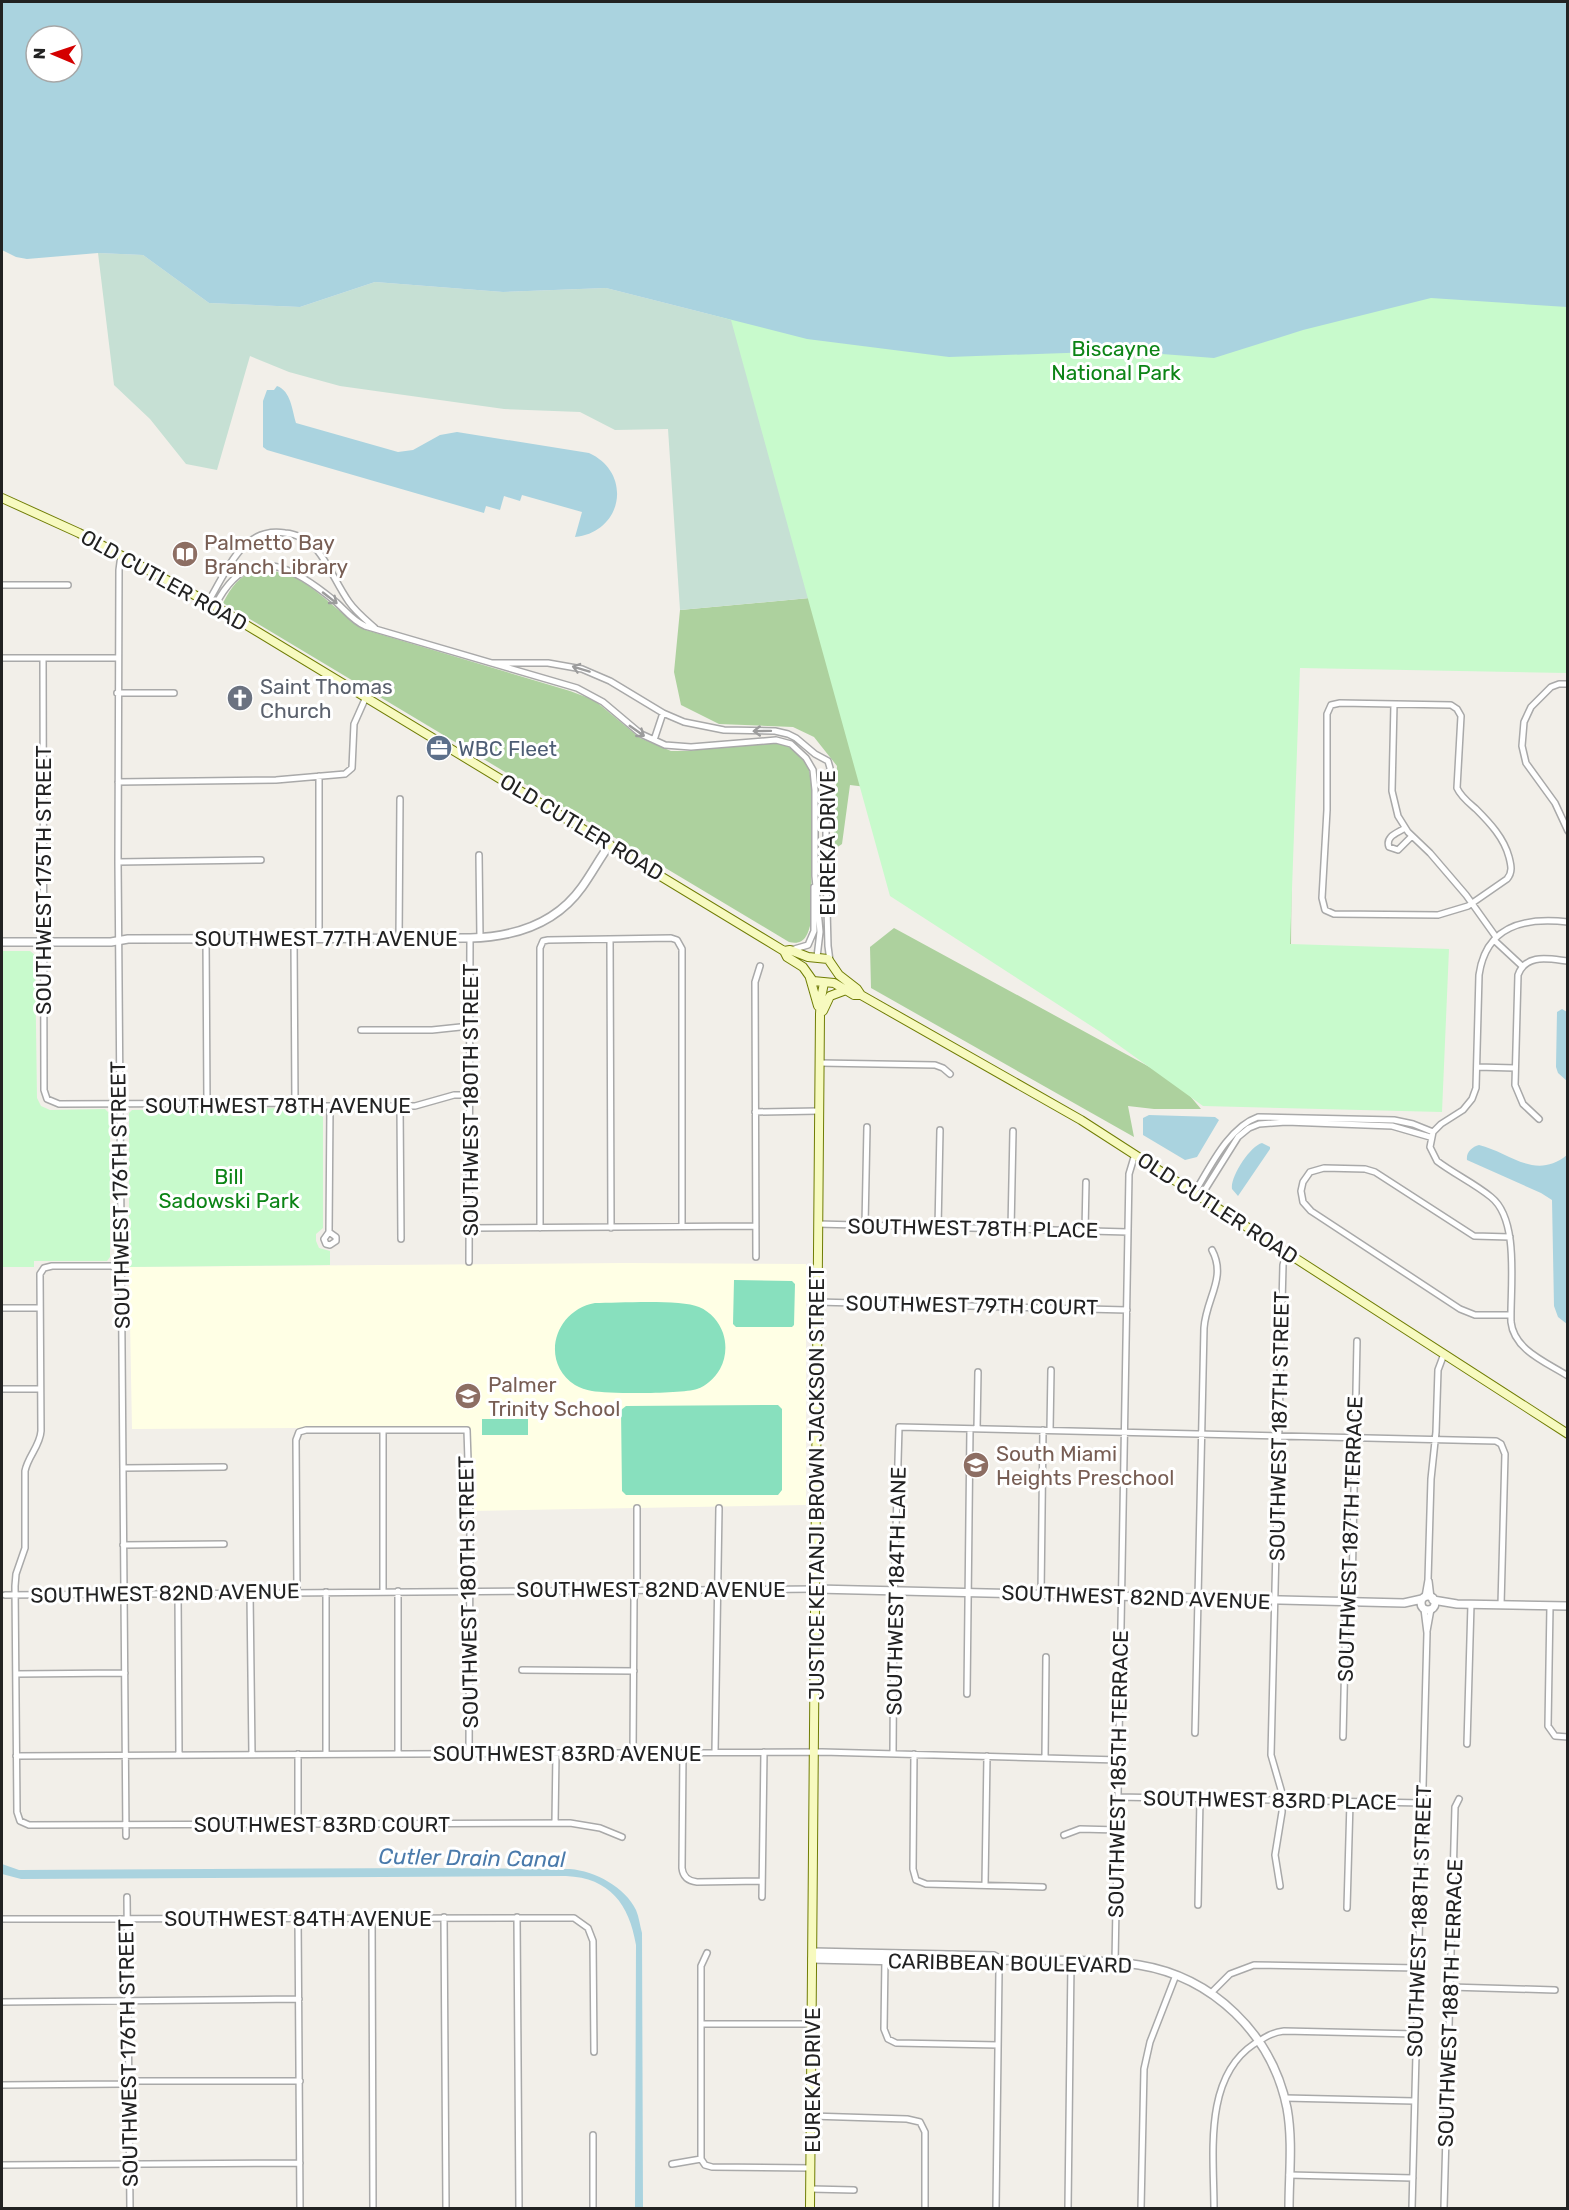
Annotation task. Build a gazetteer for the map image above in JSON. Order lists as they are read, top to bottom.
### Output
{
  "streets": {
    "main road": ["OLD CUTLER ROAD", "EUREKA DRIVE", "JUSTICE KETANJI BROWN JACKSON STREET"],
    "street": [
      "SOUTHWEST 175TH STREET",
      "SOUTHWEST 77TH AVENUE",
      "SOUTHWEST 180TH STREET",
      "SOUTHWEST 78TH AVENUE",
      "SOUTHWEST 176TH STREET",
      "SOUTHWEST 78TH PLACE",
      "SOUTHWEST 79TH COURT",
      "SOUTHWEST 187TH STREET",
      "SOUTHWEST 187TH TERRACE",
      "SOUTHWEST 82ND AVENUE",
      "SOUTHWEST 184TH LANE",
      "SOUTHWEST 83RD AVENUE",
      "SOUTHWEST 185TH TERRACE",
      "SOUTHWEST 83RD PLACE",
      "SOUTHWEST 83RD COURT",
      "SOUTHWEST 84TH AVENUE",
      "SOUTHWEST 188TH STREET",
      "CARIBBEAN BOULEVARD",
      "SOUTHWEST 188TH TERRACE"
    ]
  },
  "crossings": [
    ["OLD CUTLER ROAD", "EUREKA DRIVE"],
    ["OLD CUTLER ROAD", "SOUTHWEST 77TH AVENUE"],
    ["OLD CUTLER ROAD", "SOUTHWEST 176TH STREET"],
    ["OLD CUTLER ROAD", "SOUTHWEST 187TH STREET"],
    ["OLD CUTLER ROAD", "JUSTICE KETANJI BROWN JACKSON STREET"],
    ["OLD CUTLER ROAD", "SOUTHWEST 185TH TERRACE"],
    ["OLD CUTLER ROAD", "SOUTHWEST 188TH STREET"],
    ["EUREKA DRIVE", "JUSTICE KETANJI BROWN JACKSON STREET"],
    ["EUREKA DRIVE", "CARIBBEAN BOULEVARD"],
    ["SOUTHWEST 175TH STREET", "SOUTHWEST 77TH AVENUE"],
    ["SOUTHWEST 175TH STREET", "SOUTHWEST 78TH AVENUE"],
    ["SOUTHWEST 77TH AVENUE", "SOUTHWEST 180TH STREET"],
    ["SOUTHWEST 77TH AVENUE", "SOUTHWEST 176TH STREET"],
    ["SOUTHWEST 180TH STREET", "SOUTHWEST 78TH AVENUE"],
    ["SOUTHWEST 180TH STREET", "SOUTHWEST 82ND AVENUE"],
    ["SOUTHWEST 180TH STREET", "SOUTHWEST 83RD AVENUE"],
    ["SOUTHWEST 78TH AVENUE", "SOUTHWEST 176TH STREET"],
    ["SOUTHWEST 176TH STREET", "SOUTHWEST 82ND AVENUE"],
    ["SOUTHWEST 176TH STREET", "SOUTHWEST 83RD AVENUE"],
    ["SOUTHWEST 176TH STREET", "SOUTHWEST 83RD COURT"],
    ["SOUTHWEST 176TH STREET", "SOUTHWEST 84TH AVENUE"],
    ["SOUTHWEST 78TH PLACE", "JUSTICE KETANJI BROWN JACKSON STREET"],
    ["SOUTHWEST 78TH PLACE", "SOUTHWEST 185TH TERRACE"],
    ["SOUTHWEST 79TH COURT", "JUSTICE KETANJI BROWN JACKSON STREET"],
    ["SOUTHWEST 79TH COURT", "SOUTHWEST 185TH TERRACE"],
    ["SOUTHWEST 187TH STREET", "SOUTHWEST 82ND AVENUE"],
    ["SOUTHWEST 187TH STREET", "SOUTHWEST 83RD PLACE"],
    ["JUSTICE KETANJI BROWN JACKSON STREET", "SOUTHWEST 82ND AVENUE"],
    ["JUSTICE KETANJI BROWN JACKSON STREET", "SOUTHWEST 83RD AVENUE"],
    ["JUSTICE KETANJI BROWN JACKSON STREET", "CARIBBEAN BOULEVARD"],
    ["SOUTHWEST 187TH TERRACE", "SOUTHWEST 82ND AVENUE"],
    ["SOUTHWEST 82ND AVENUE", "SOUTHWEST 184TH LANE"],
    ["SOUTHWEST 82ND AVENUE", "SOUTHWEST 185TH TERRACE"],
    ["SOUTHWEST 82ND AVENUE", "SOUTHWEST 188TH STREET"],
    ["SOUTHWEST 184TH LANE", "SOUTHWEST 83RD AVENUE"],
    ["SOUTHWEST 83RD AVENUE", "SOUTHWEST 185TH TERRACE"],
    ["SOUTHWEST 83RD AVENUE", "SOUTHWEST 83RD COURT"],
    ["SOUTHWEST 185TH TERRACE", "SOUTHWEST 83RD PLACE"],
    ["SOUTHWEST 185TH TERRACE", "CARIBBEAN BOULEVARD"],
    ["SOUTHWEST 83RD PLACE", "SOUTHWEST 188TH STREET"]
  ],
  "water": ["Cutler Drain Canal"],
  "parks": ["Biscayne National Park", "Bill Sadowski Park"],
  "places": {
    "library": ["Palmetto Bay Branch Library"],
    "church": ["Saint Thomas Church"],
    "office": ["WBC Fleet"],
    "school or university": ["Palmer Trinity School", "South Miami Heights Preschool"]
  },
  "north": "left"
}
